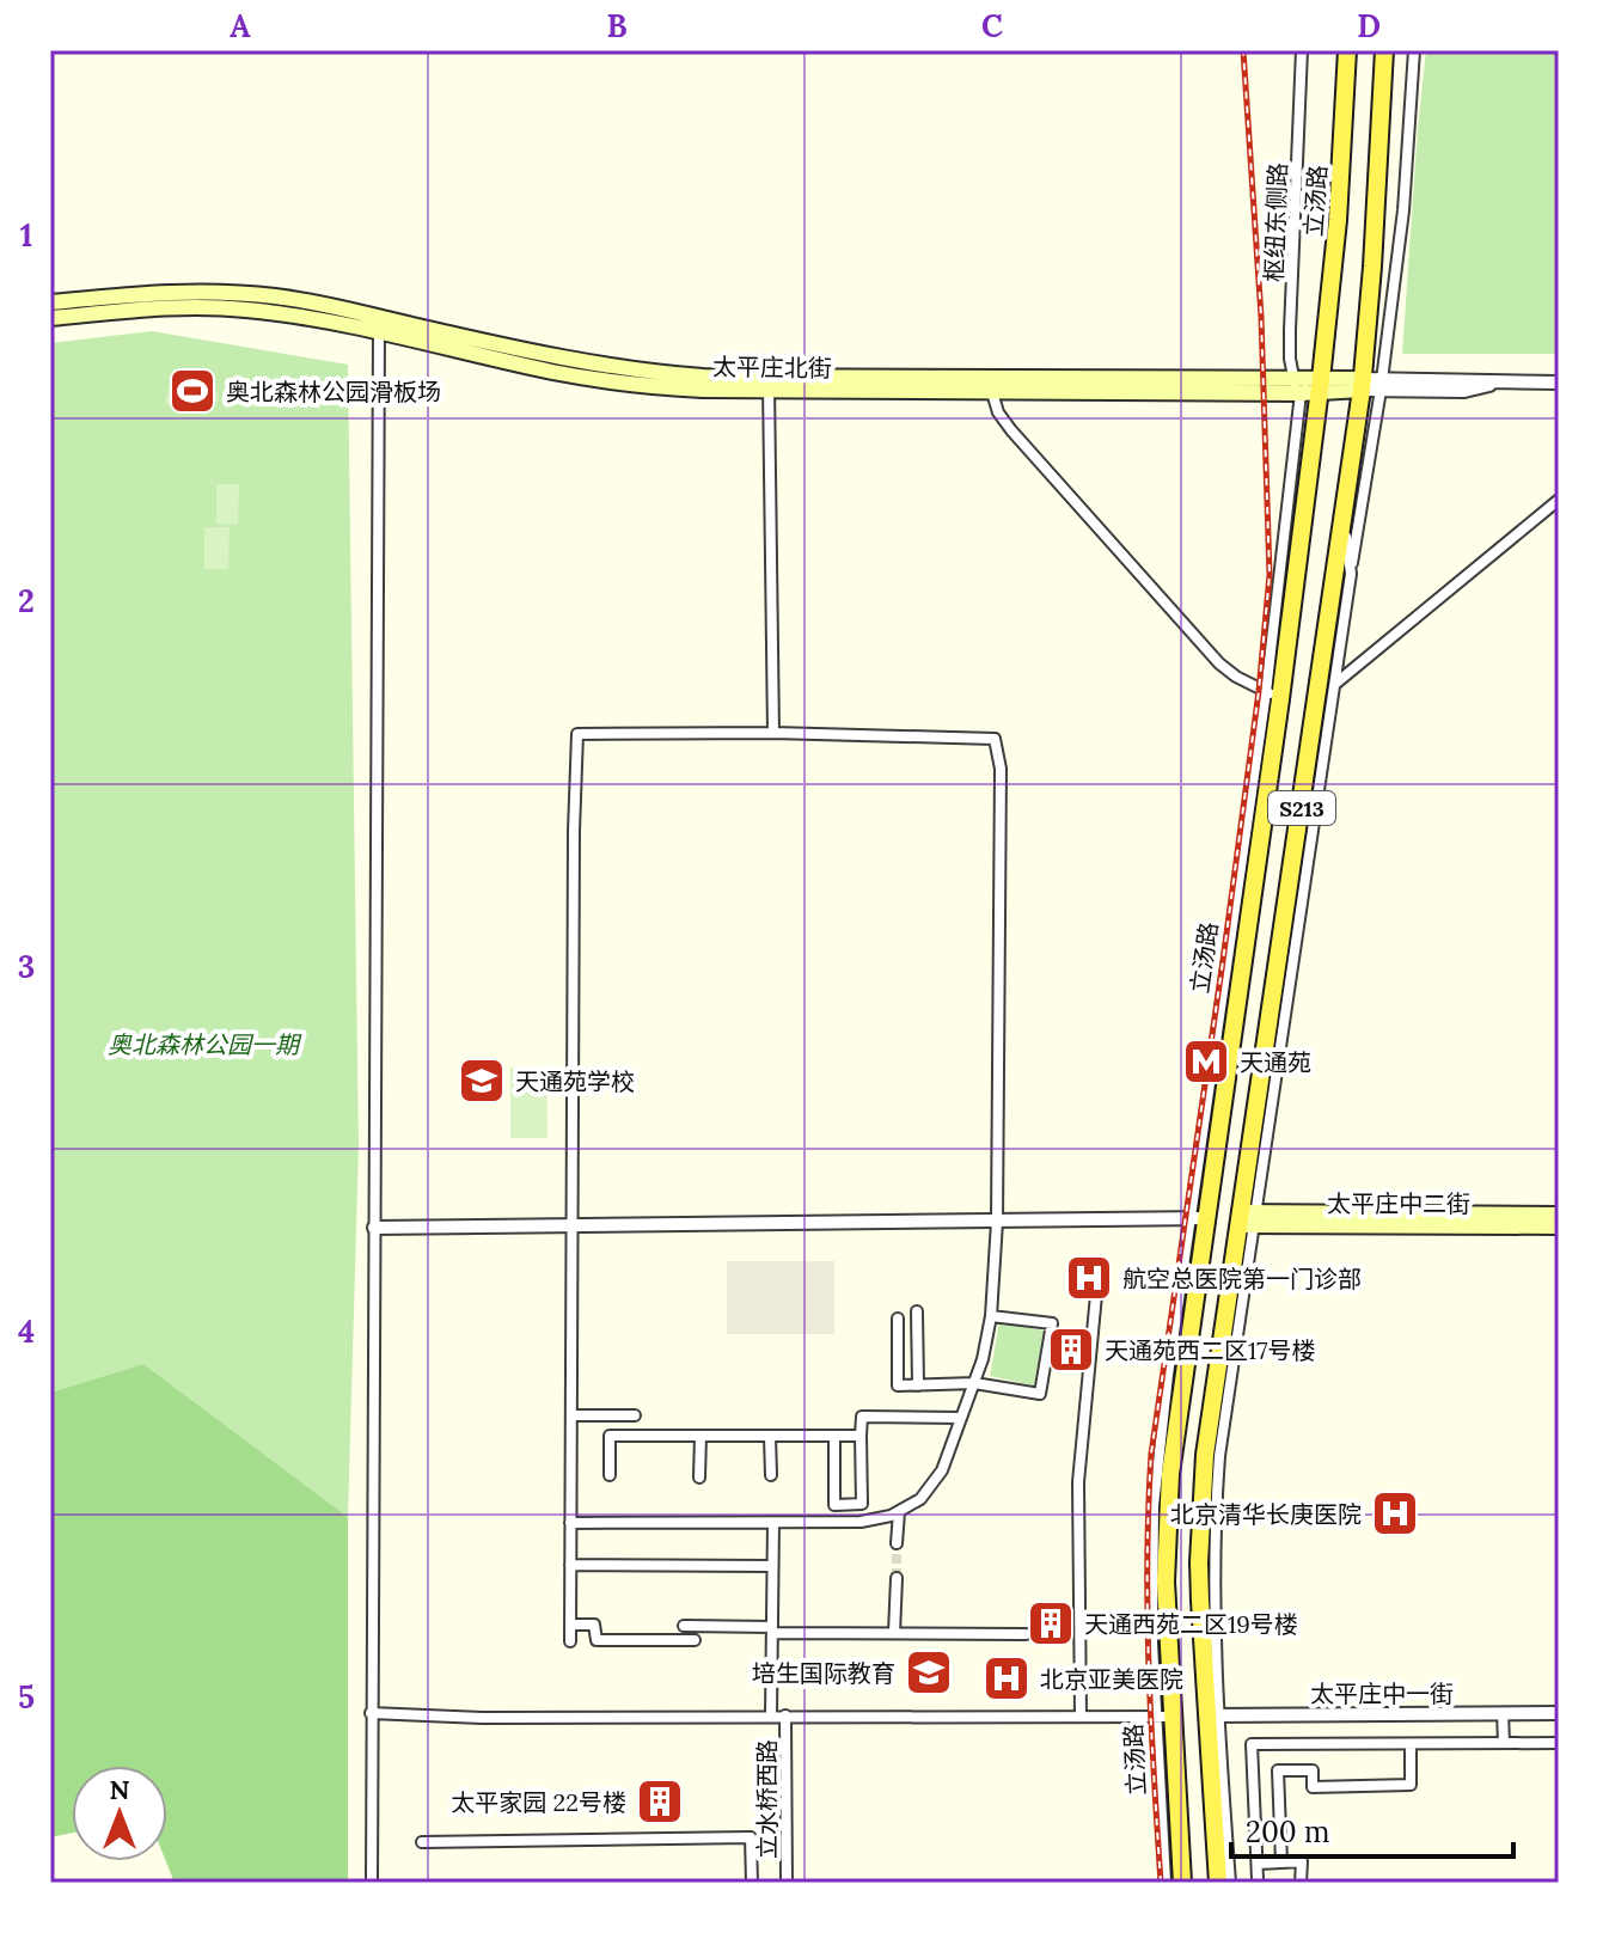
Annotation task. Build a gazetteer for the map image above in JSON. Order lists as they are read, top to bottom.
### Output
{
  "streets": {
    "main road": [
      "立汤路",
      "太平庄北街",
      "S213",
      "太平庄中二街"
    ],
    "street": ["枢纽东侧路", "太平庄中一街", "立水桥西路"]
  },
  "crossings": [
    ["立汤路", "太平庄北街"],
    ["枢纽东侧路", "太平庄北街"],
    ["太平庄北街", "S213"],
    ["S213", "太平庄中二街"],
    ["S213", "太平庄中一街"]
  ],
  "parks": ["奥北森林公园一期"],
  "places": {
    "sports": ["奥北森林公园滑板场"],
    "metro station": ["天通苑"],
    "school or university": ["天通苑学校", "培生国际教育"],
    "hospital": ["航空总医院第一门诊部", "北京清华长庚医院", "北京亚美医院"],
    "building": ["天通苑西二区17号楼", "天通西苑二区19号楼", "太平家园 22号楼"]
  },
  "scale_bar": "200 m",
  "north": "top",
  "grid": {
    "columns": [
      "A",
      "B",
      "C",
      "D"
    ],
    "rows": [
      "1",
      "2",
      "3",
      "4",
      "5"
    ]
  }
}
